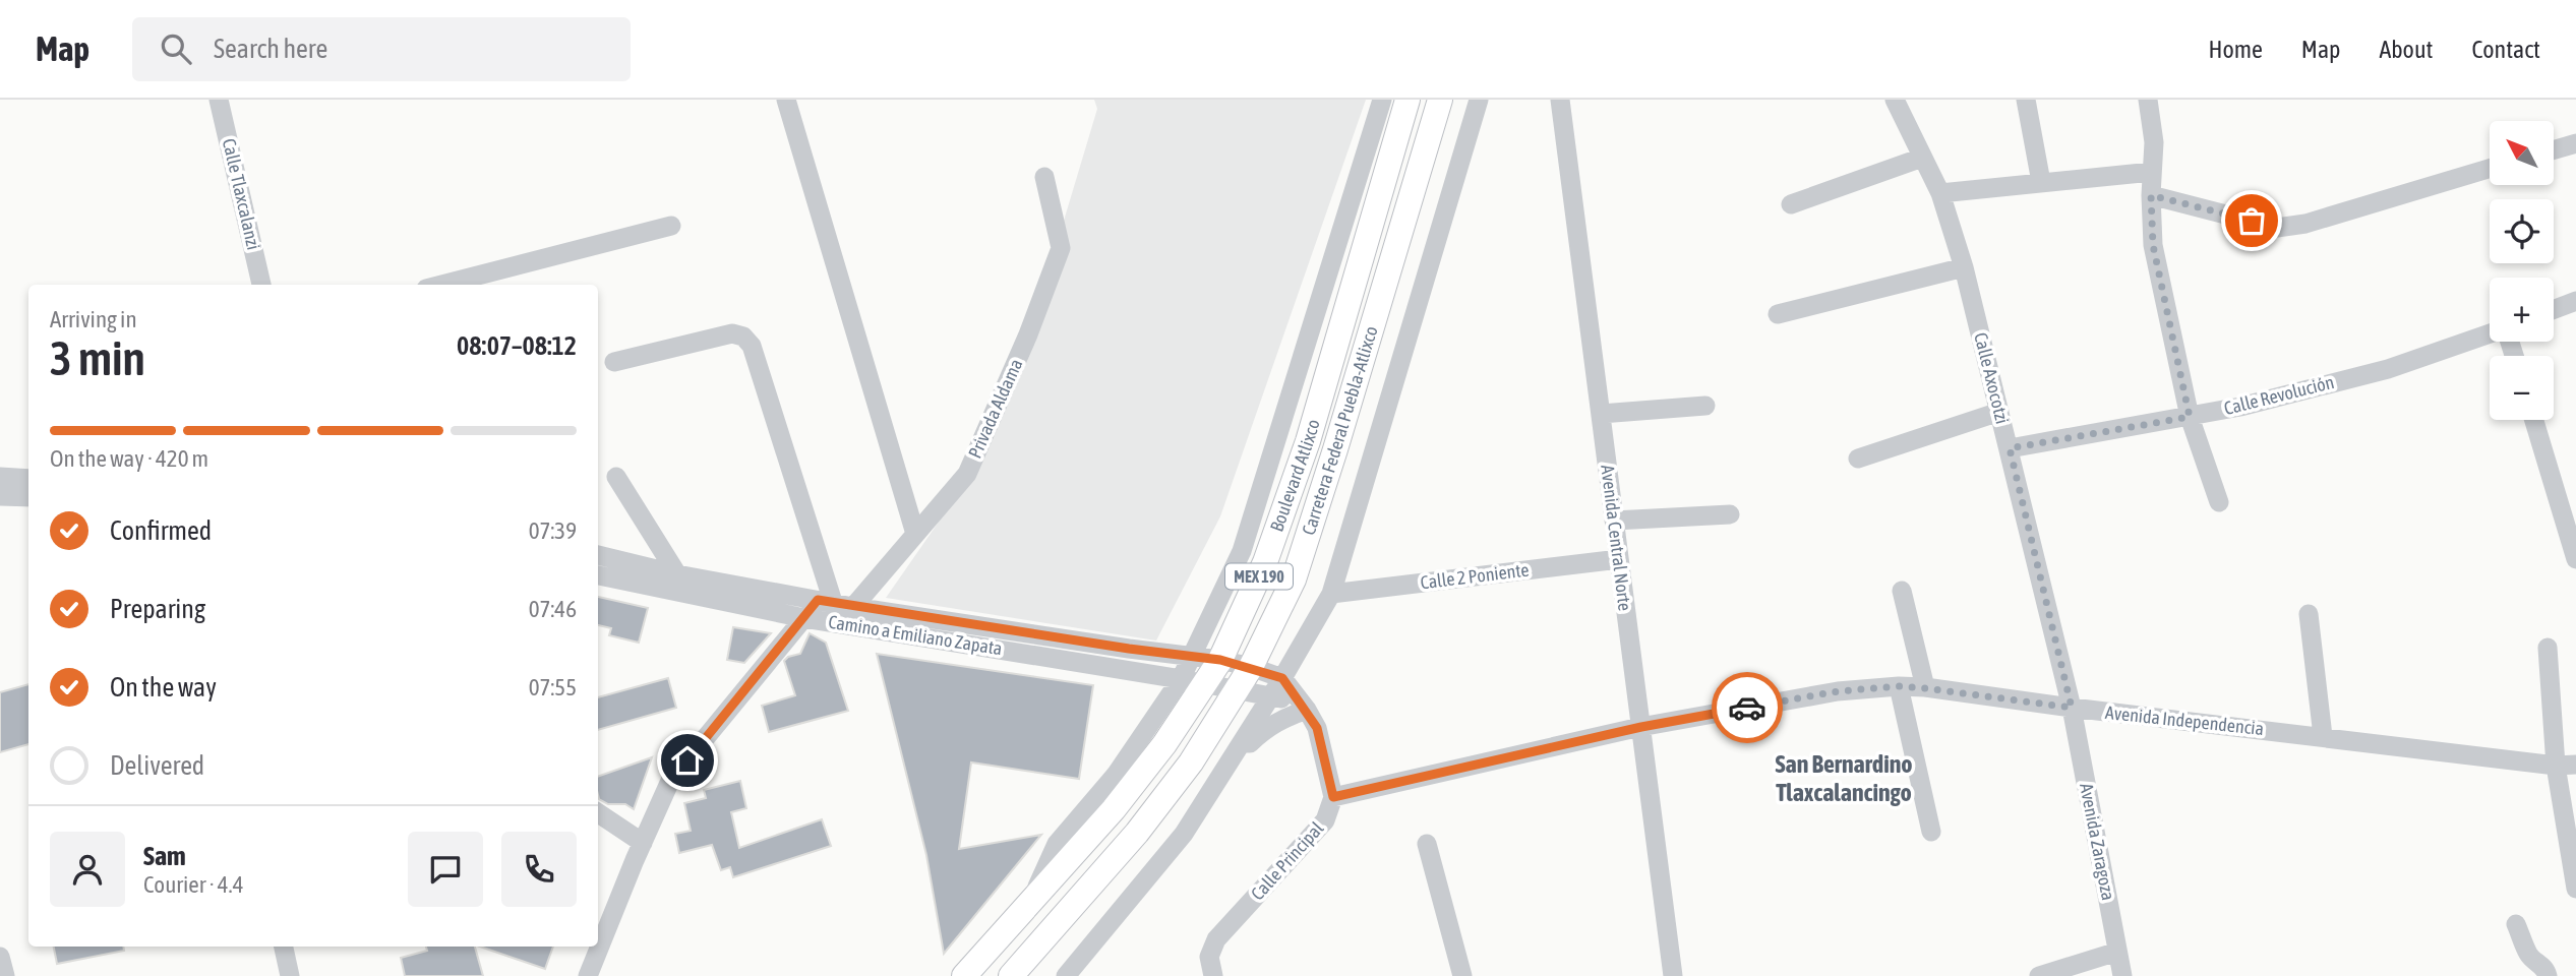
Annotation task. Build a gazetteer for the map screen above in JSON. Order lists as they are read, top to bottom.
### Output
{
  "streets": {
    "main road": ["Carretera Federal Puebla-Atlixco", "Boulevard Atlixco", "MEX 190"],
    "street": [
      "Calle Tlaxcalanzi",
      "Calle Axocotzi",
      "Calle Revolución",
      "Privada Aldama",
      "Avenida Central Norte",
      "Calle 2 Poniente",
      "Camino a Emiliano Zapata",
      "Avenida Independencia",
      "Avenida Zaragoza",
      "Calle Principal"
    ]
  },
  "crossings": [
    ["Calle Axocotzi", "Calle Revolución"],
    ["Calle Axocotzi", "Avenida Independencia"],
    ["Calle Axocotzi", "Avenida Zaragoza"],
    ["Privada Aldama", "Camino a Emiliano Zapata"],
    ["Carretera Federal Puebla-Atlixco", "Camino a Emiliano Zapata"],
    ["Boulevard Atlixco", "Camino a Emiliano Zapata"],
    ["Avenida Central Norte", "Calle 2 Poniente"],
    ["Avenida Central Norte", "Avenida Independencia"],
    ["Avenida Independencia", "Avenida Zaragoza"],
    ["Avenida Independencia", "Calle Principal"]
  ],
  "districts": ["San Bernardino Tlaxcalancingo"],
  "north": "top left",
  "page": {
    "header": "Map",
    "search": "Search here",
    "nav": [
      "Home",
      "Map",
      "About",
      "Contact"
    ],
    "map_buttons": ["+", "−"],
    "heading": ["3 min", "Arriving in", "08:07–08:12"],
    "panel": ["Sam", "Courier · 4.4"],
    "bar": "On the way · 420 m",
    "list": [
      ["Confirmed", "07:39"],
      ["Preparing", "07:46"],
      ["On the way", "07:55"],
      "Delivered"
    ]
  }
}
